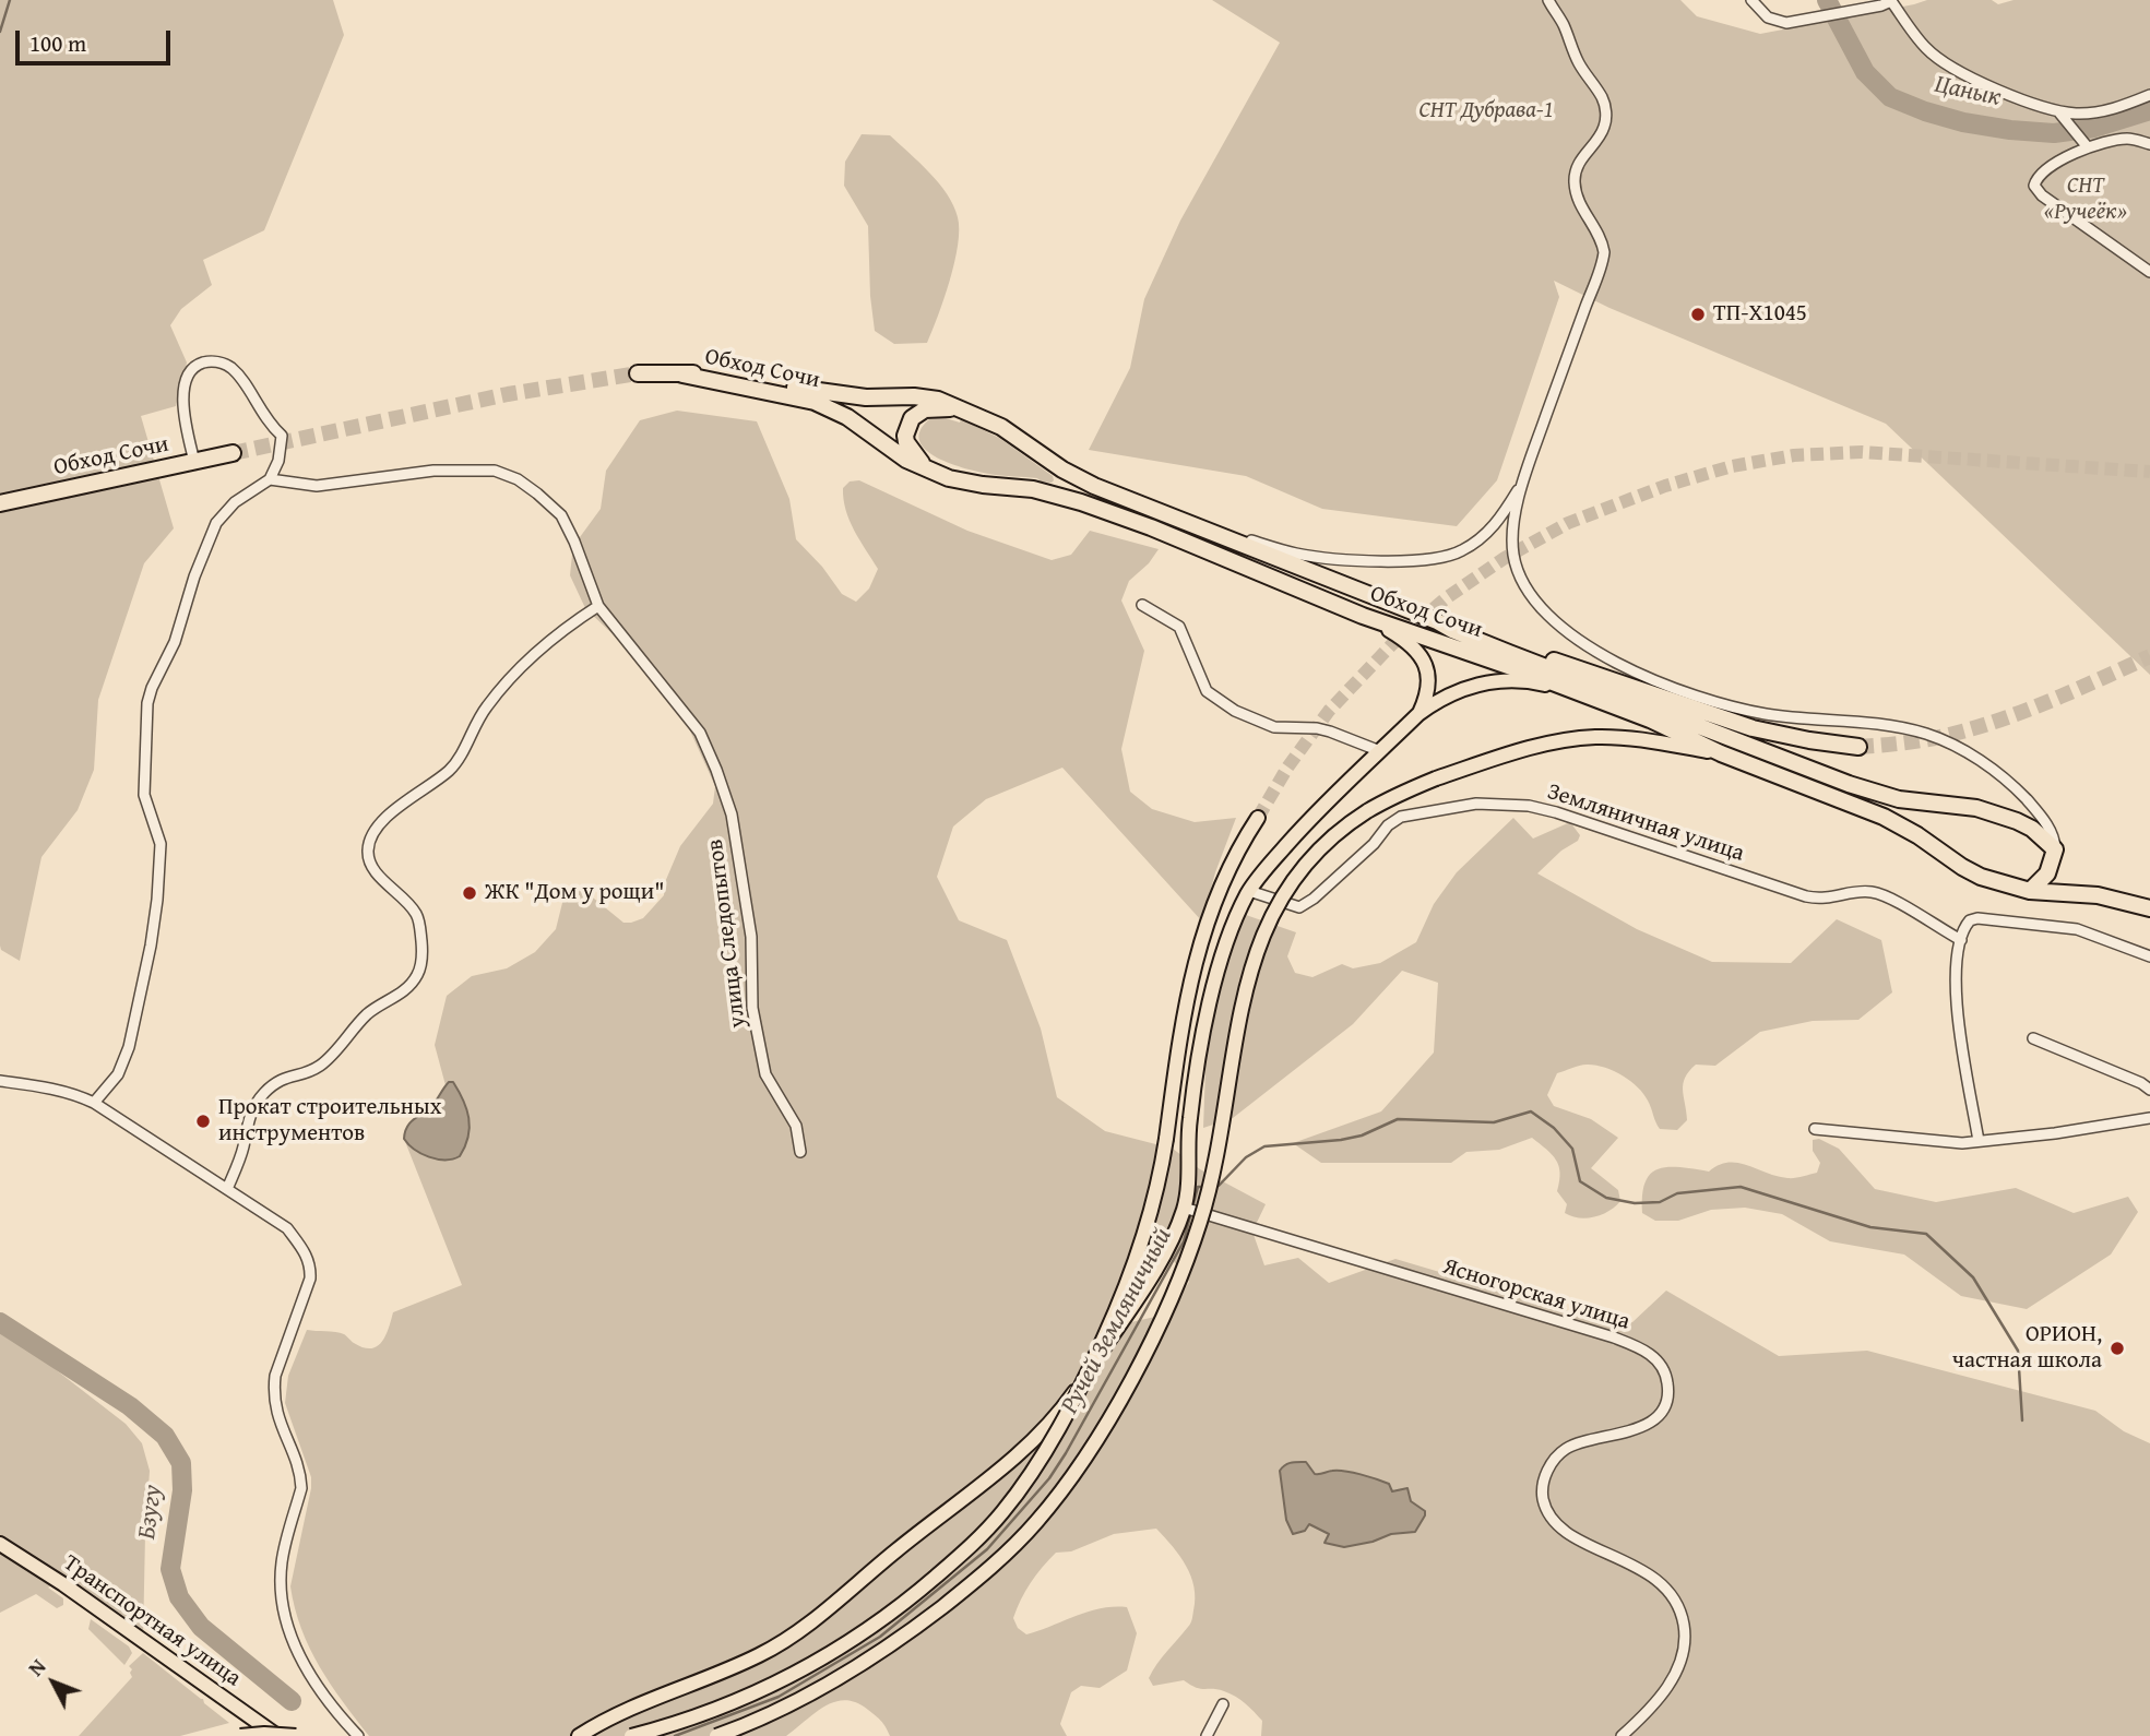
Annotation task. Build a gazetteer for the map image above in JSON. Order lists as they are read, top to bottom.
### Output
{
  "streets": {
    "highway": ["Обход Сочи"],
    "main road": ["Транспортная улица"],
    "street": ["Земляничная улица", "улица Следопытов", "Ясногорская улица"]
  },
  "water": ["Цанык", "Ручей Земляничный", "Бзугу"],
  "parks": ["СНТ Дубрава-1", "СНТ «Ручеёк»"],
  "places": [
    "ТП-Х1045",
    "ЖК \"Дом у рощи\"",
    "Прокат строительных инструментов",
    "ОРИОН, частная школа"
  ],
  "scale_bar": "100 m",
  "north": "top left"
}
